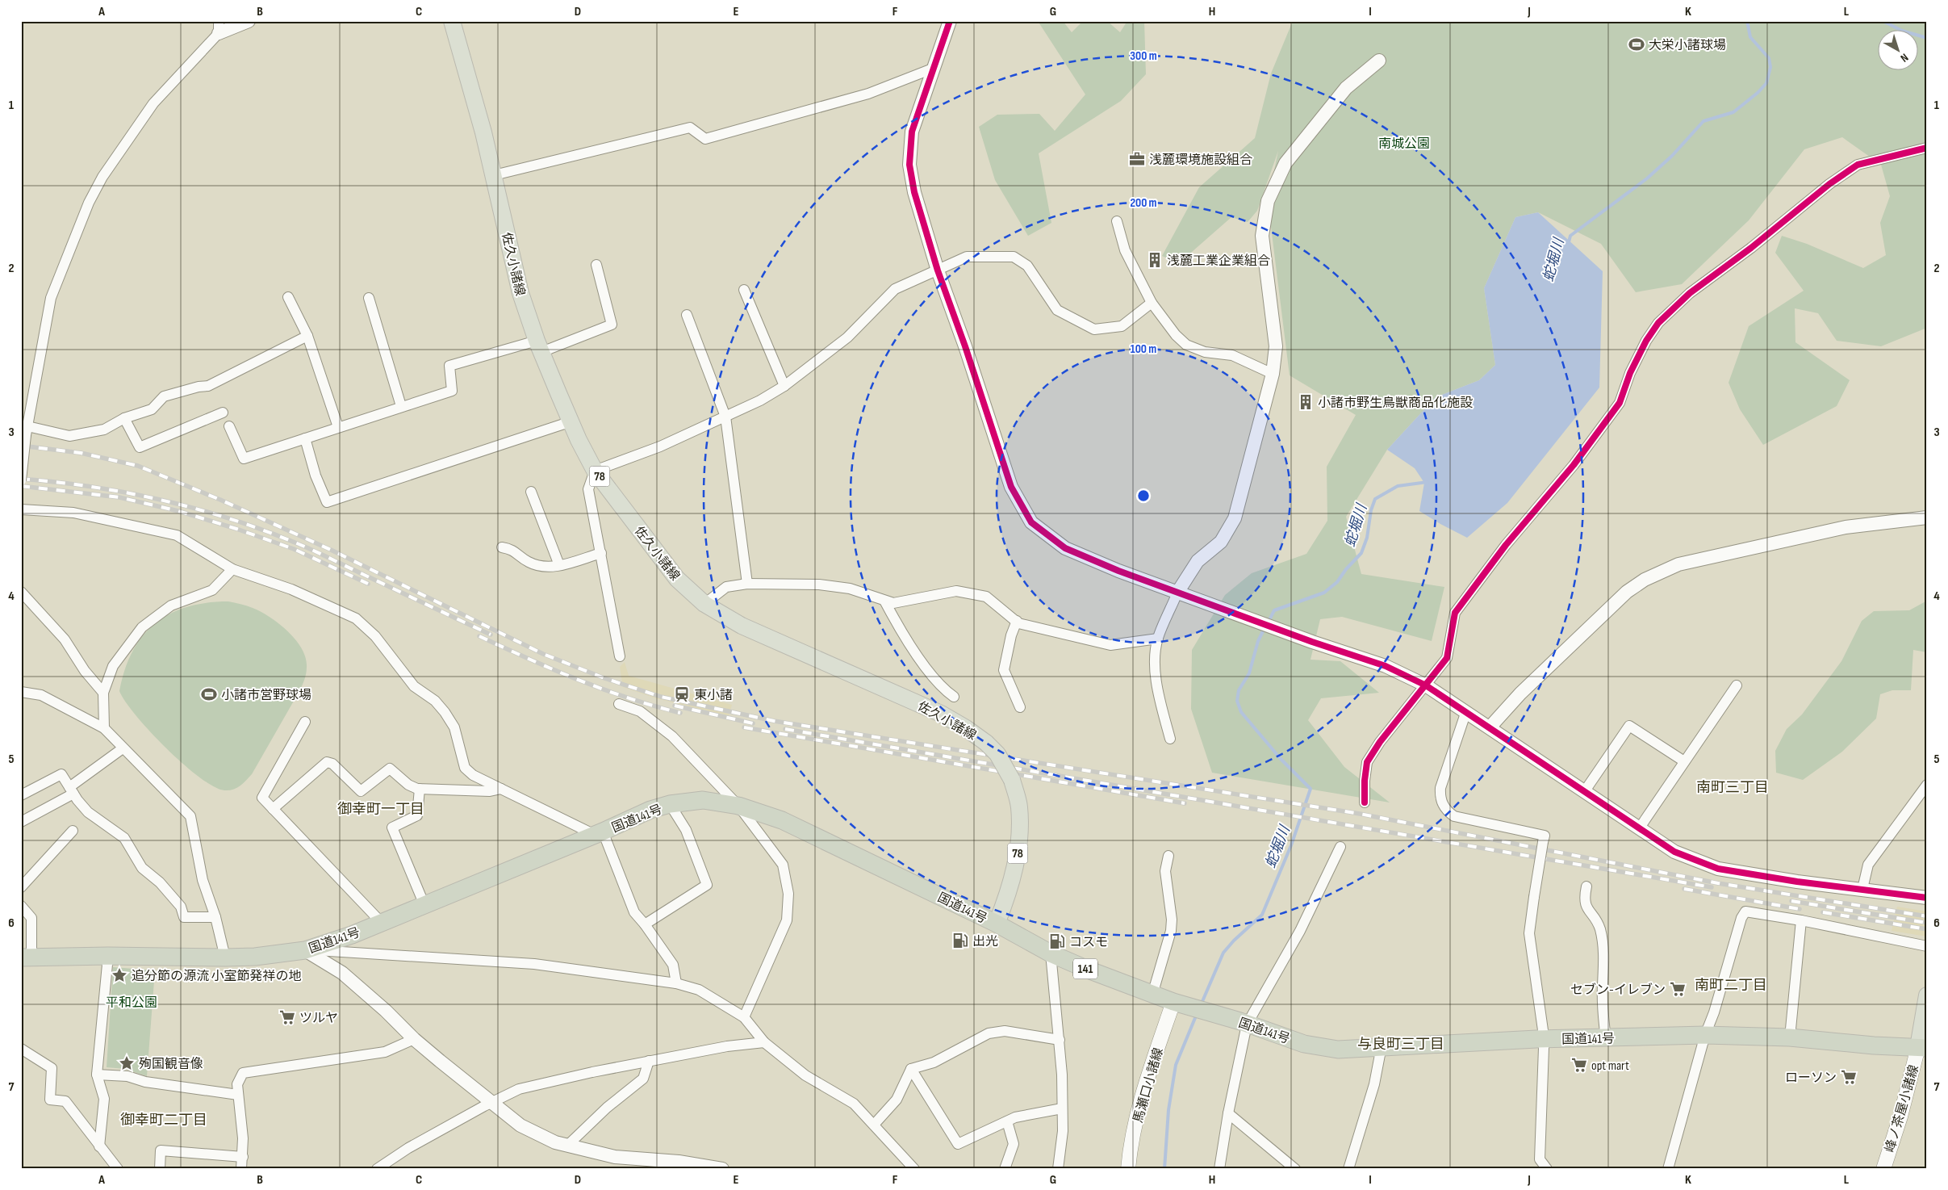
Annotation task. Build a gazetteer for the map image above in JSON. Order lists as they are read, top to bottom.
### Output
{
  "streets": {
    "highway": ["国道141号", "141"],
    "main road": [
      "佐久小諸線",
      "78",
      "馬瀬口小諸線",
      "峰ノ茶屋小諸線"
    ]
  },
  "crossings": [
    ["佐久小諸線", "国道141号"],
    ["国道141号", "馬瀬口小諸線"],
    ["国道141号", "峰ノ茶屋小諸線"]
  ],
  "districts": [
    "南町三丁目",
    "御幸町一丁目",
    "南町二丁目",
    "与良町三丁目",
    "御幸町二丁目"
  ],
  "water": ["蛇堀川"],
  "parks": ["南城公園", "平和公園"],
  "places": {
    "sports": ["大栄小諸球場", "小諸市営野球場"],
    "office": ["浅麓環境施設組合"],
    "building": ["浅麓工業企業組合", "小諸市野生鳥獣商品化施設"],
    "station": ["東小諸"],
    "fuel station": ["出光", "コスモ"],
    "place": ["追分節の源流 小室節発祥の地", "殉国観音像"],
    "supermarket": [
      "セブン-イレブン",
      "ツルヤ",
      "opt mart",
      "ローソン"
    ]
  },
  "north": "bottom right",
  "grid": {
    "columns": [
      "A",
      "B",
      "C",
      "D",
      "E",
      "F",
      "G",
      "H",
      "I",
      "J",
      "K",
      "L"
    ],
    "rows": [
      "1",
      "2",
      "3",
      "4",
      "5",
      "6",
      "7"
    ]
  },
  "rings": ["300 m", "200 m", "100 m"]
}
